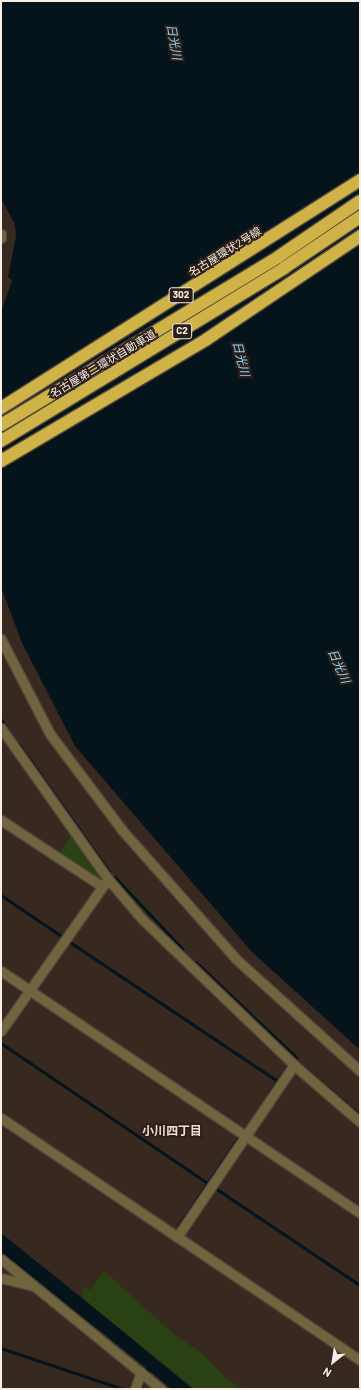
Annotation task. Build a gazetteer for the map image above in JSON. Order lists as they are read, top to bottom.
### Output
{
  "streets": {
    "highway": [
      "名古屋環状2号線",
      "302",
      "C2",
      "名古屋第二環状自動車道"
    ]
  },
  "districts": ["小川四丁目"],
  "water": ["日光川"],
  "north": "bottom left"
}
